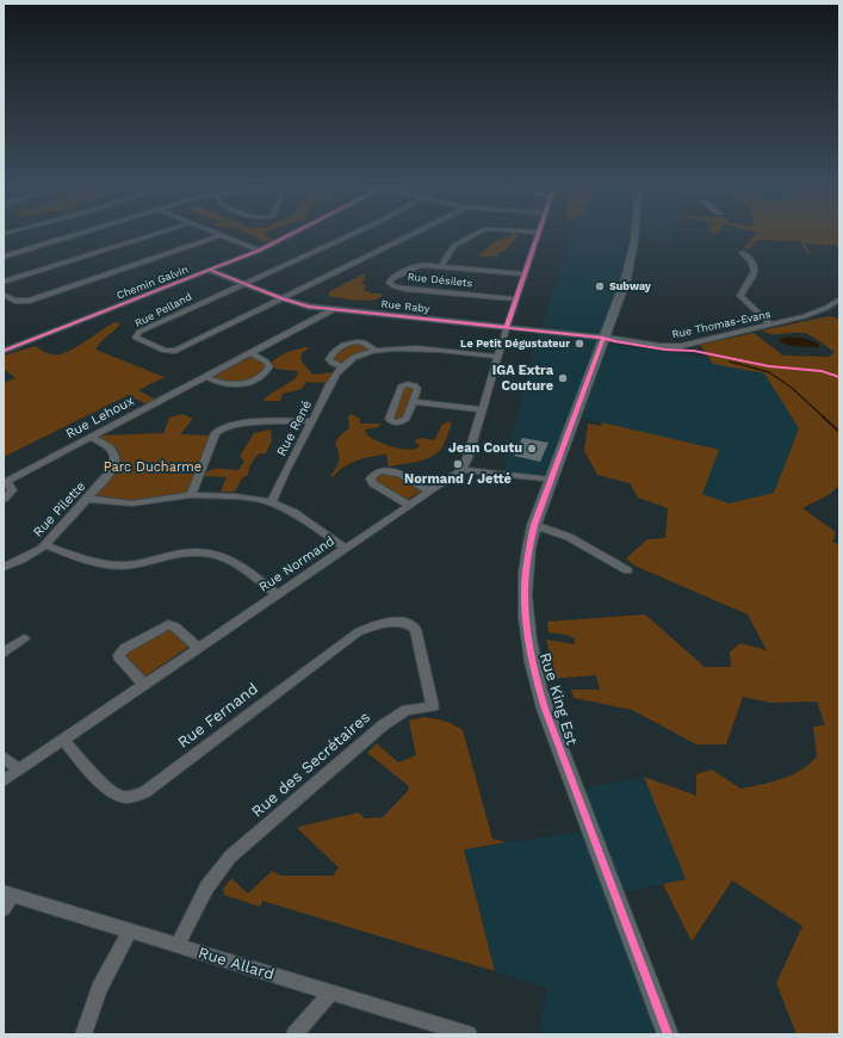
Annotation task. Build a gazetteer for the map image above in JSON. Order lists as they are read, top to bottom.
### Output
{
  "streets": {
    "main road": ["Rue King Est"],
    "street": [
      "Rue Désilets",
      "Chemin Galvin",
      "Rue Raby",
      "Rue Pelland",
      "Rue Thomas-Evans",
      "Rue Lehoux",
      "Rue René",
      "Rue Pilette",
      "Rue Normand",
      "Rue Fernand",
      "Rue des Secrétaires",
      "Rue Allard"
    ]
  },
  "crossings": [
    ["Chemin Galvin", "Rue Raby"],
    ["Rue Raby", "Rue Pelland"],
    ["Rue Raby", "Rue Thomas-Evans"],
    ["Rue Raby", "Rue Lehoux"],
    ["Rue Raby", "Rue King Est"],
    ["Rue Thomas-Evans", "Rue King Est"],
    ["Rue Lehoux", "Rue Pilette"],
    ["Rue Normand", "Rue Fernand"],
    ["Rue Fernand", "Rue des Secrétaires"],
    ["Rue des Secrétaires", "Rue Allard"]
  ],
  "parks": ["Parc Ducharme"],
  "places": [
    "Subway",
    "Le Petit Dégustateur",
    "IGA Extra Couture",
    "Jean Coutu",
    "Normand / Jetté"
  ]
}
